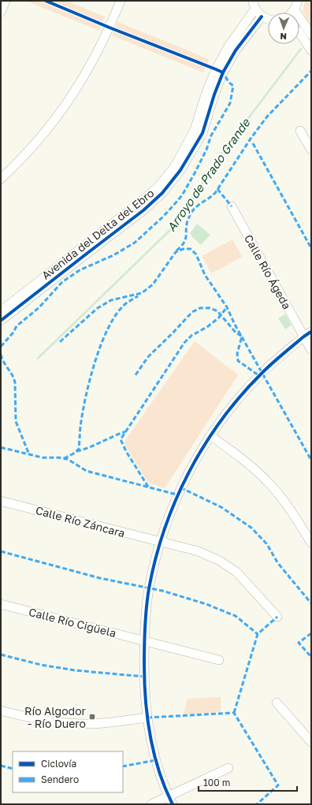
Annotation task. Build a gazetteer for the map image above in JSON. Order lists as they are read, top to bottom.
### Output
{
  "streets": {
    "street": [
      "Avenida del Delta del Ebro",
      "Calle Río Ágeda",
      "Calle Río Záncara",
      "Calle Río Cigüela"
    ]
  },
  "water": ["Arroyo de Prado Grande"],
  "places": {
    "transit": ["Río Algodor - Río Duero"]
  },
  "legend": ["Ciclovía", "Sendero"],
  "scale_bar": "100 m",
  "north": "bottom"
}
